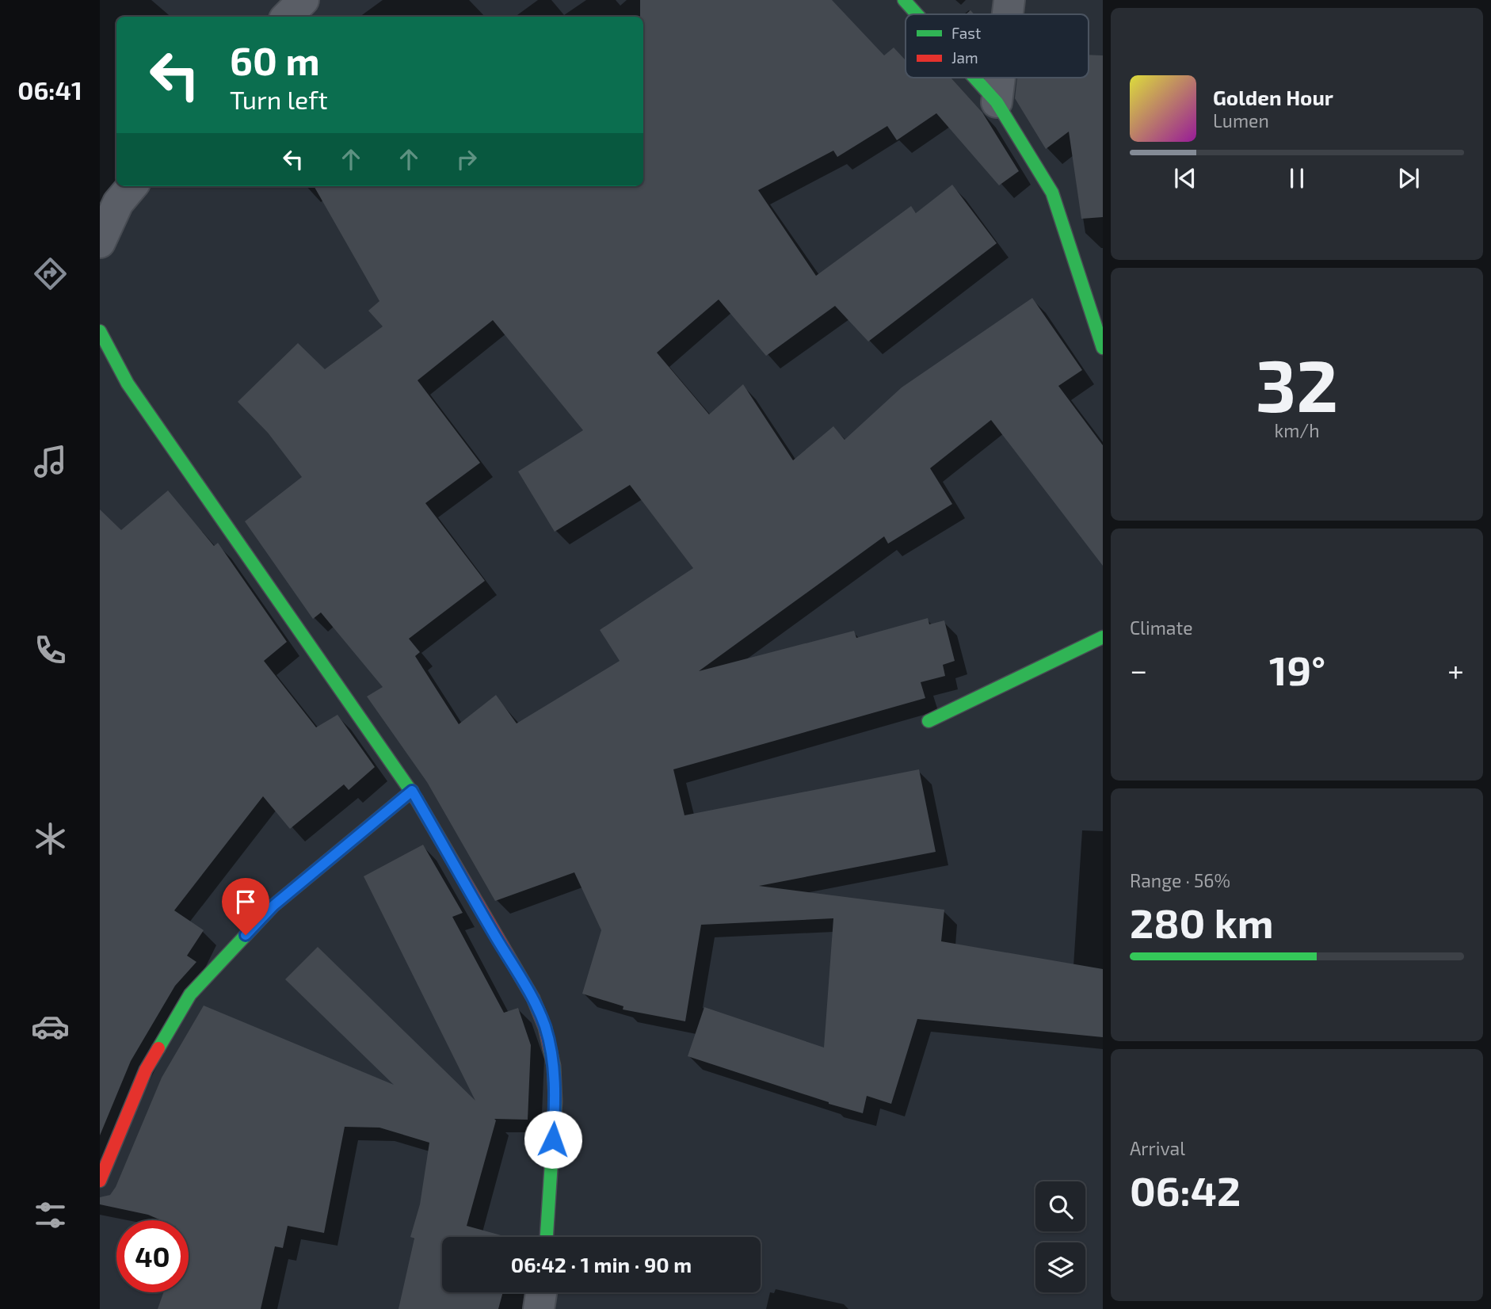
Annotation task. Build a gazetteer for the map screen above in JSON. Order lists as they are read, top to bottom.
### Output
{
  "legend": ["Fast", "Jam"],
  "page": {
    "tabs": "06:41",
    "turn": ["60 m", "Turn left"],
    "song": ["Golden Hour", "Lumen"],
    "tile": [
      ["32", "km/h"],
      "Climate",
      ["Range · 56%", "280 km"],
      ["Arrival", "06:42"]
    ],
    "heat": ["−", "19°", "+"],
    "limit": "40",
    "trip": "06:42 · 1 min · 90 m"
  }
}
